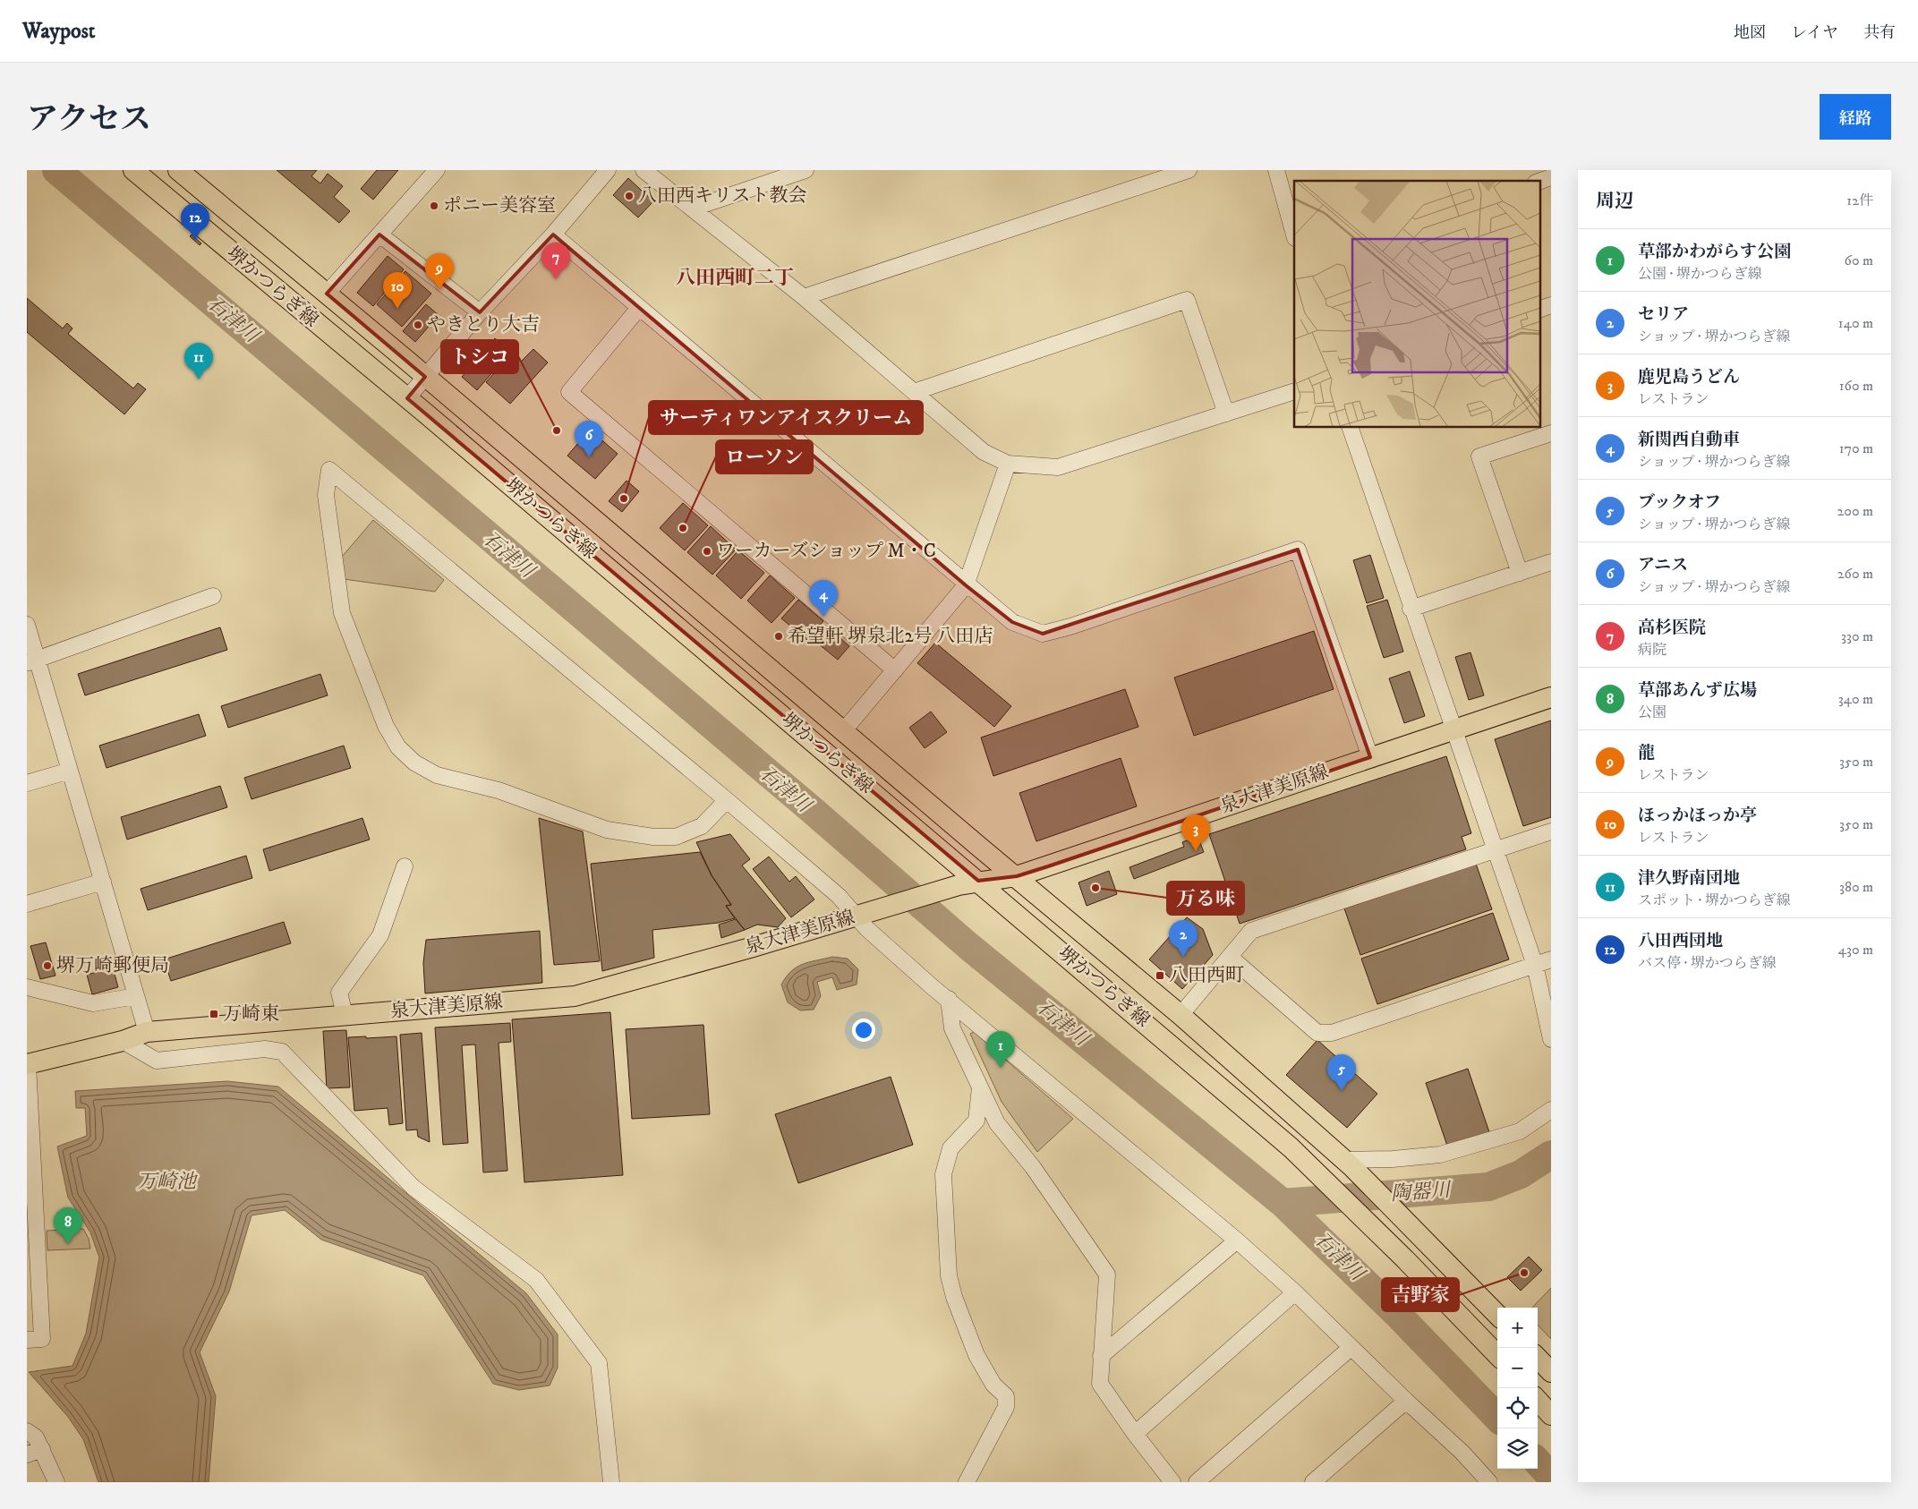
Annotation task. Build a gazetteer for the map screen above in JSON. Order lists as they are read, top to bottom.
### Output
{
  "streets": {
    "main road": ["堺かつらぎ線", "泉大津美原線"]
  },
  "crossings": [
    ["堺かつらぎ線", "泉大津美原線"]
  ],
  "districts": ["八田西町二丁"],
  "water": ["石津川", "万崎池", "陶器川"],
  "places": {
    "other": [
      "八田西キリスト教会",
      "ポニー美容室",
      "やきとり大吉",
      "トシコ",
      "サーティワンアイスクリーム",
      "ローソン",
      "ワーカーズショップ M・C",
      "希望軒 堺泉北2号 八田店",
      "万る味",
      "堺万崎郵便局",
      "吉野家"
    ],
    "transit": ["八田西町", "万崎東"]
  },
  "page": {
    "header": "Waypost",
    "nav": ["地図", "レイヤ", "共有"],
    "title": "アクセス",
    "buttons": "経路",
    "heading": ["周辺", "12件"],
    "pins": [
      "12",
      "7",
      "9",
      "10",
      "11",
      "6",
      "4",
      "3",
      "2",
      "1",
      "5",
      "8"
    ],
    "list": [
      {
        "mark": "1",
        "name": "草部かわがらす公園",
        "note": "公園 · 堺かつらぎ線",
        "value": "60 m"
      },
      {
        "mark": "2",
        "name": "セリア",
        "note": "ショップ · 堺かつらぎ線",
        "value": "140 m"
      },
      {
        "mark": "3",
        "name": "鹿児島うどん",
        "note": "レストラン",
        "value": "160 m"
      },
      {
        "mark": "4",
        "name": "新関西自動車",
        "note": "ショップ · 堺かつらぎ線",
        "value": "170 m"
      },
      {
        "mark": "5",
        "name": "ブックオフ",
        "note": "ショップ · 堺かつらぎ線",
        "value": "200 m"
      },
      {
        "mark": "6",
        "name": "アニス",
        "note": "ショップ · 堺かつらぎ線",
        "value": "260 m"
      },
      {
        "mark": "7",
        "name": "高杉医院",
        "note": "病院",
        "value": "330 m"
      },
      {
        "mark": "8",
        "name": "草部あんず広場",
        "note": "公園",
        "value": "340 m"
      },
      {
        "mark": "9",
        "name": "龍",
        "note": "レストラン",
        "value": "350 m"
      },
      {
        "mark": "10",
        "name": "ほっかほっか亭",
        "note": "レストラン",
        "value": "350 m"
      },
      {
        "mark": "11",
        "name": "津久野南団地",
        "note": "スポット · 堺かつらぎ線",
        "value": "380 m"
      },
      {
        "mark": "12",
        "name": "八田西団地",
        "note": "バス停 · 堺かつらぎ線",
        "value": "430 m"
      }
    ],
    "map_buttons": ["+", "−"]
  }
}
